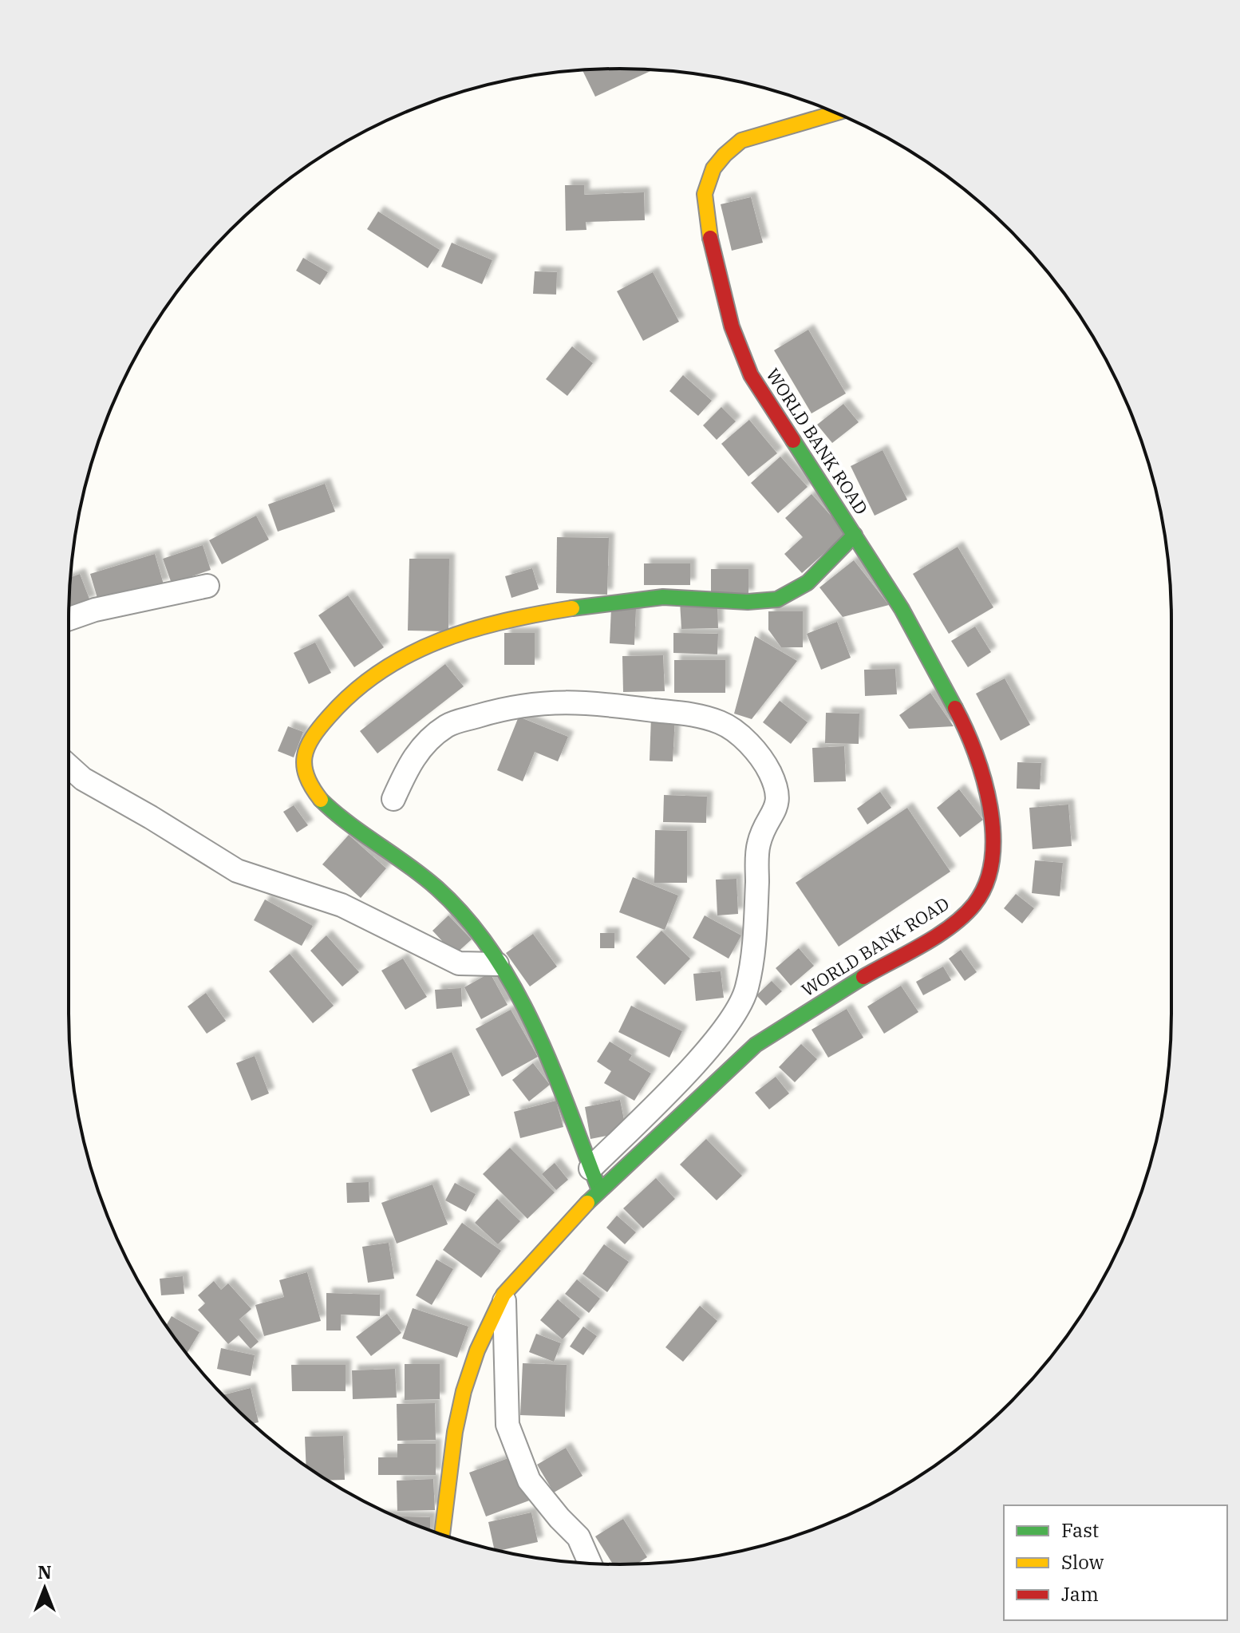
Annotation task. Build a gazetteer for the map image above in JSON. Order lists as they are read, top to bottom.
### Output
{
  "streets": {
    "main road": ["WORLD BANK ROAD"]
  },
  "legend": ["Fast", "Slow", "Jam"],
  "north": "top"
}
